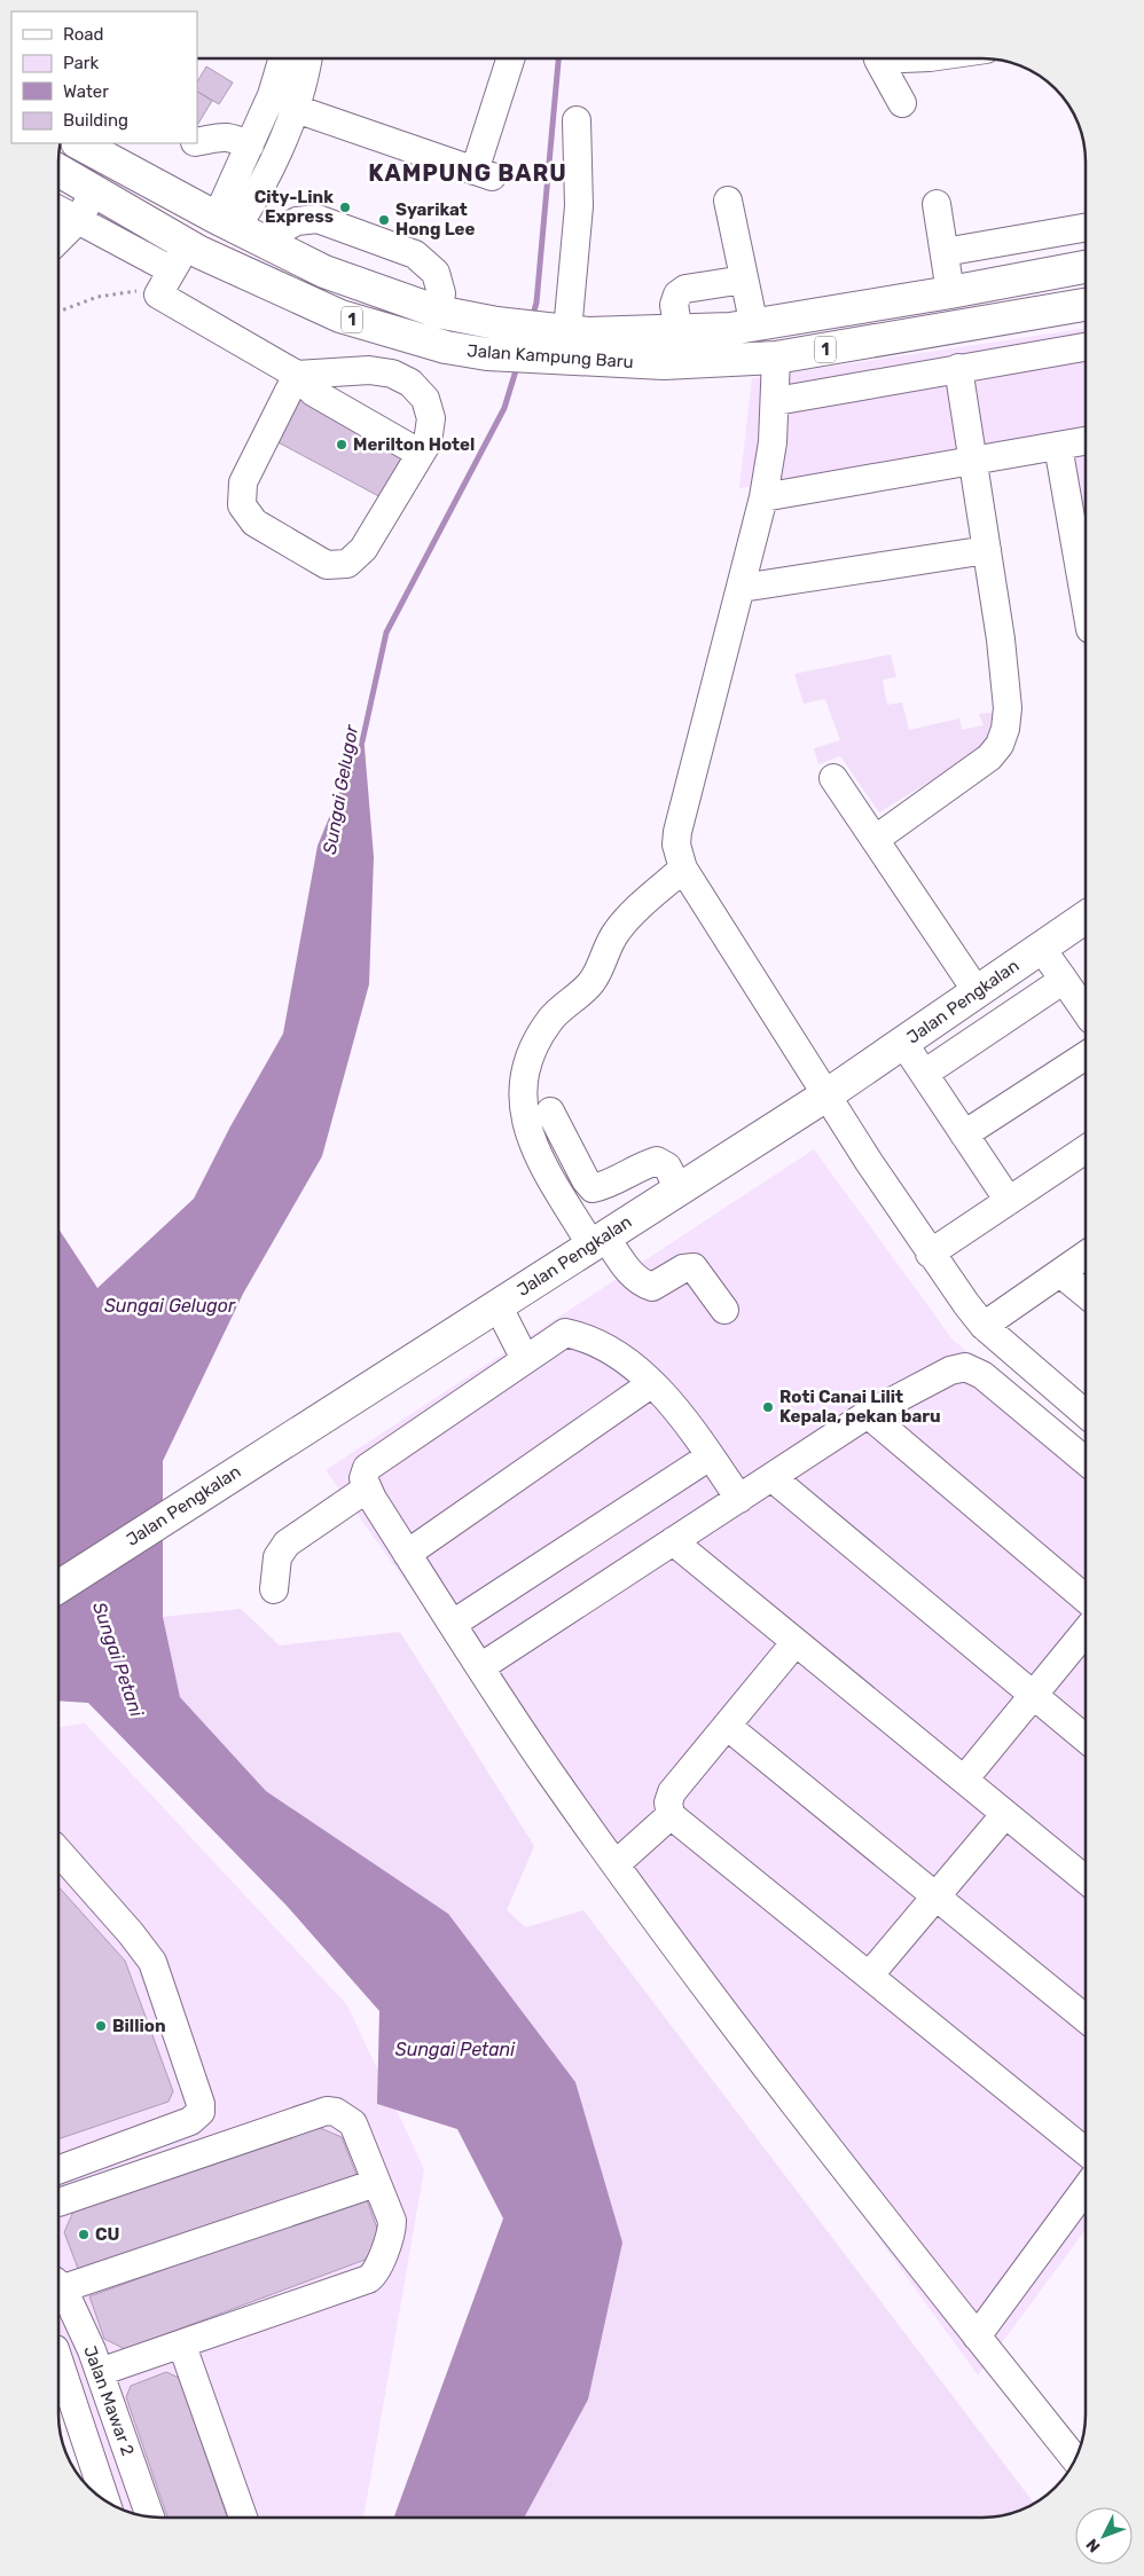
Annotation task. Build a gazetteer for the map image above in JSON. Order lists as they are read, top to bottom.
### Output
{
  "streets": {
    "main road": ["1", "Jalan Kampung Baru", "Jalan Pengkalan"],
    "street": ["Jalan Mawar 2"]
  },
  "districts": ["KAMPUNG BARU"],
  "water": ["Sungai Gelugor", "Sungai Petani"],
  "places": [
    "City-Link Express",
    "Syarikat Hong Lee",
    "Merilton Hotel",
    "Roti Canai Lilit Kepala, pekan baru",
    "Billion",
    "CU"
  ],
  "legend": [
    "Road",
    "Park",
    "Water",
    "Building"
  ],
  "north": "bottom left"
}
